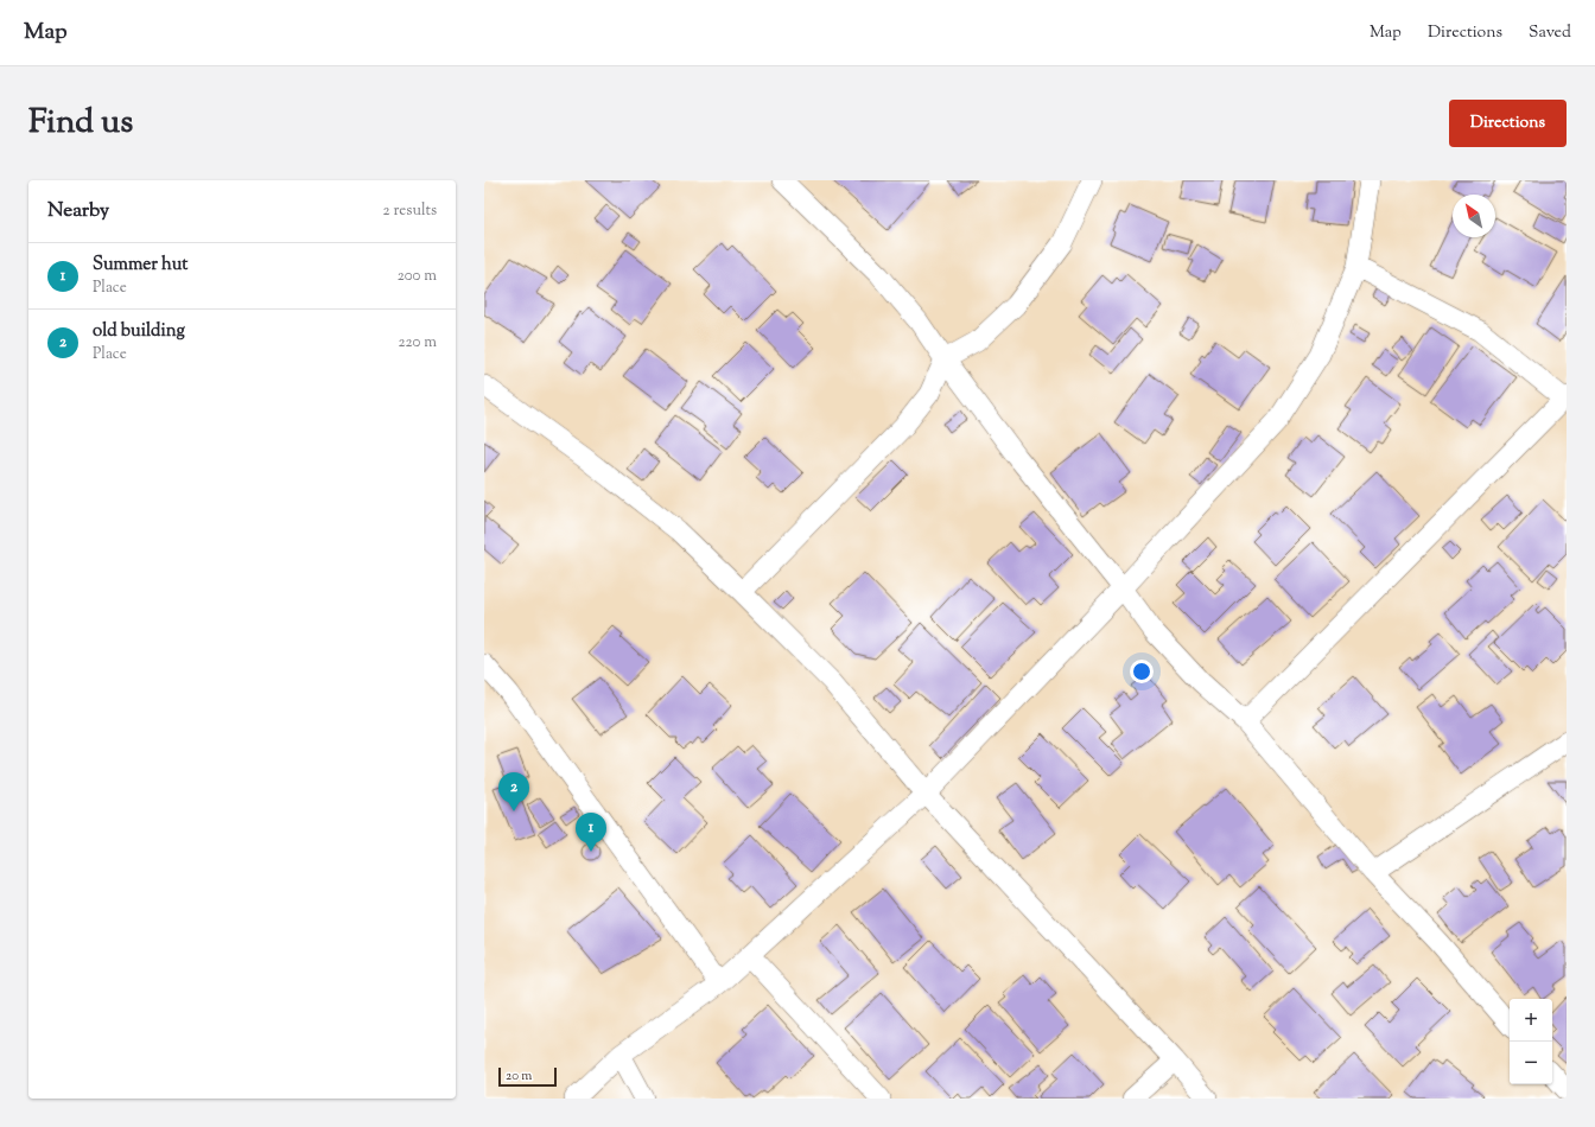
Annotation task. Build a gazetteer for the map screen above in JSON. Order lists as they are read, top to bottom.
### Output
{
  "scale_bar": "20 m",
  "north": "top left",
  "page": {
    "header": "Map",
    "nav": ["Map", "Directions", "Saved"],
    "title": "Find us",
    "buttons": "Directions",
    "heading": ["Nearby", "2 results"],
    "list": [
      {
        "mark": "1",
        "name": "Summer hut",
        "note": "Place",
        "value": "200 m"
      },
      {
        "mark": "2",
        "name": "old building",
        "note": "Place",
        "value": "220 m"
      }
    ],
    "pins": ["2", "1"],
    "map_buttons": ["+", "−"],
    "scale": "20 m"
  }
}
